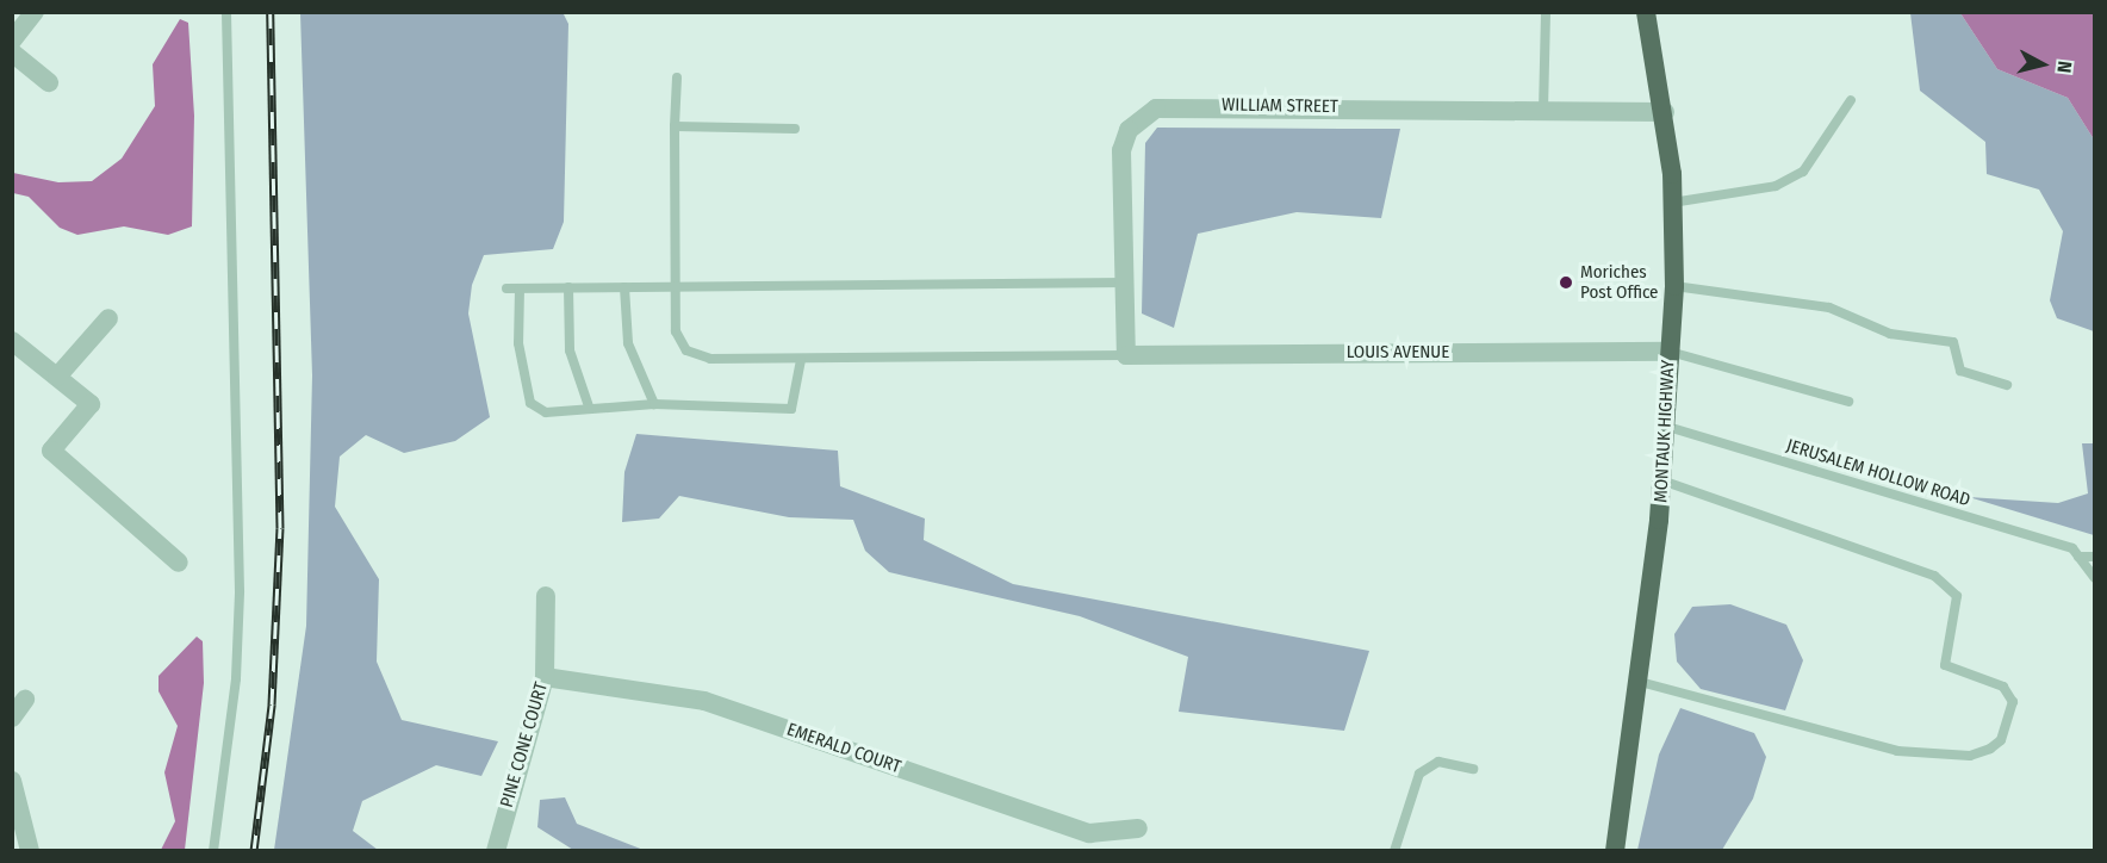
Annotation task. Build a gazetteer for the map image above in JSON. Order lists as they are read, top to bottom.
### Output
{
  "streets": {
    "main road": ["MONTAUK HIGHWAY"],
    "street": [
      "WILLIAM STREET",
      "LOUIS AVENUE",
      "PINE CONE COURT",
      "EMERALD COURT"
    ],
    "lane": ["JERUSALEM HOLLOW ROAD"]
  },
  "crossings": [
    ["WILLIAM STREET", "LOUIS AVENUE"],
    ["WILLIAM STREET", "MONTAUK HIGHWAY"],
    ["LOUIS AVENUE", "MONTAUK HIGHWAY"],
    ["MONTAUK HIGHWAY", "JERUSALEM HOLLOW ROAD"],
    ["PINE CONE COURT", "EMERALD COURT"]
  ],
  "places": ["Moriches Post Office"],
  "north": "right"
}
